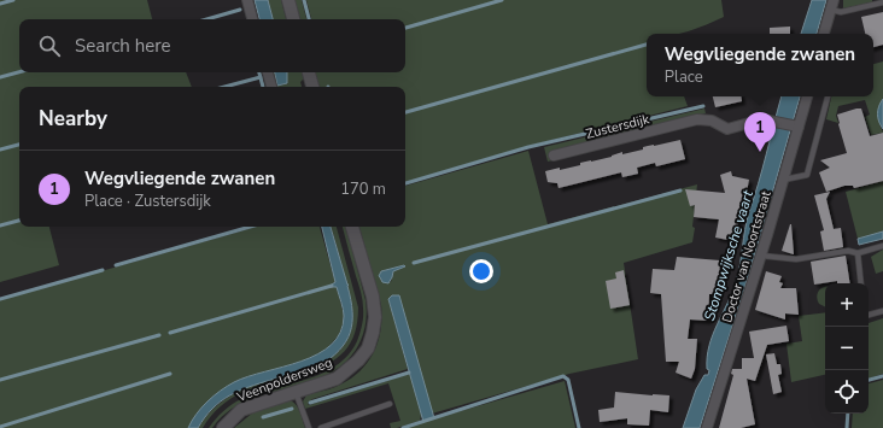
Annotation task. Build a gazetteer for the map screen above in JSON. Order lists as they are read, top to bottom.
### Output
{
  "streets": {
    "street": ["Zustersdijk", "Doctor van Noortstraat", "Veenpoldersweg"]
  },
  "crossings": [
    ["Zustersdijk", "Doctor van Noortstraat"]
  ],
  "water": ["Stompwijksche vaart"],
  "page": {
    "search": "Search here",
    "popup": ["Wegvliegende zwanen", "Place"],
    "heading": "Nearby",
    "pins": "1",
    "list": [
      {
        "mark": "1",
        "name": "Wegvliegende zwanen",
        "note": "Place · Zustersdijk",
        "value": "170 m"
      }
    ],
    "map_buttons": ["+", "−"]
  }
}
